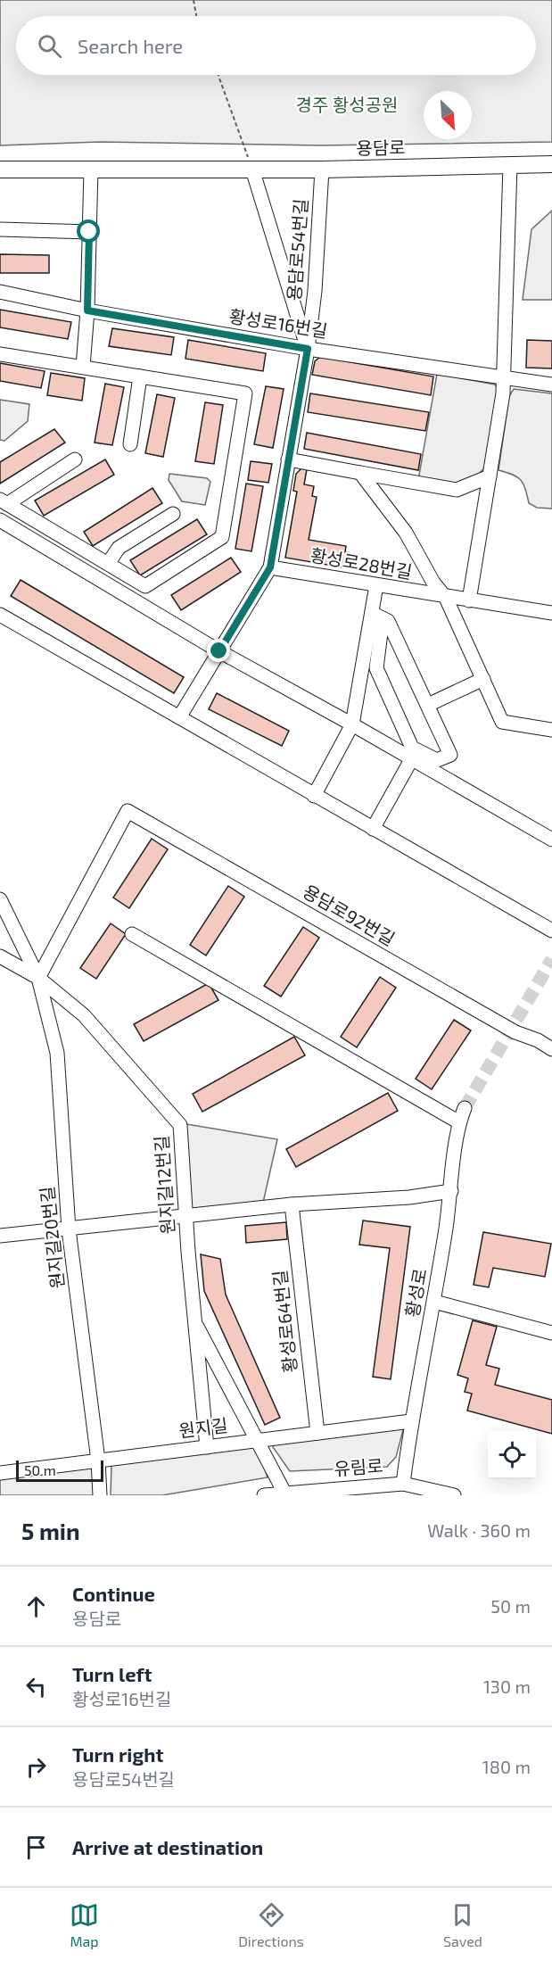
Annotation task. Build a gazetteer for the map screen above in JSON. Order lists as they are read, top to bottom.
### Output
{
  "streets": {
    "main road": ["용담로"],
    "street": [
      "용담로54번길",
      "황성로16번길",
      "황성로28번길",
      "용담로92번길",
      "원지길12번길",
      "원지길20번길",
      "황성로",
      "황성로64번길",
      "원지길",
      "유림로"
    ]
  },
  "crossings": [
    ["용담로", "용담로54번길"],
    ["용담로54번길", "황성로16번길"],
    ["용담로54번길", "황성로28번길"],
    ["용담로92번길", "원지길12번길"],
    ["용담로92번길", "원지길20번길"],
    ["원지길12번길", "원지길20번길"],
    ["원지길12번길", "원지길"],
    ["원지길20번길", "원지길"],
    ["황성로", "원지길"],
    ["황성로", "유림로"],
    ["황성로64번길", "원지길"]
  ],
  "parks": ["경주 황성공원"],
  "scale_bar": "50 m",
  "north": "bottom right",
  "page": {
    "search": "Search here",
    "scale": "50 m",
    "heading": ["5 min", "Walk · 360 m"],
    "list": [
      ["Continue", "용담로", "50 m"],
      ["Turn left", "황성로16번길", "130 m"],
      ["Turn right", "용담로54번길", "180 m"],
      "Arrive at destination"
    ],
    "nav": ["Map", "Directions", "Saved"]
  }
}
